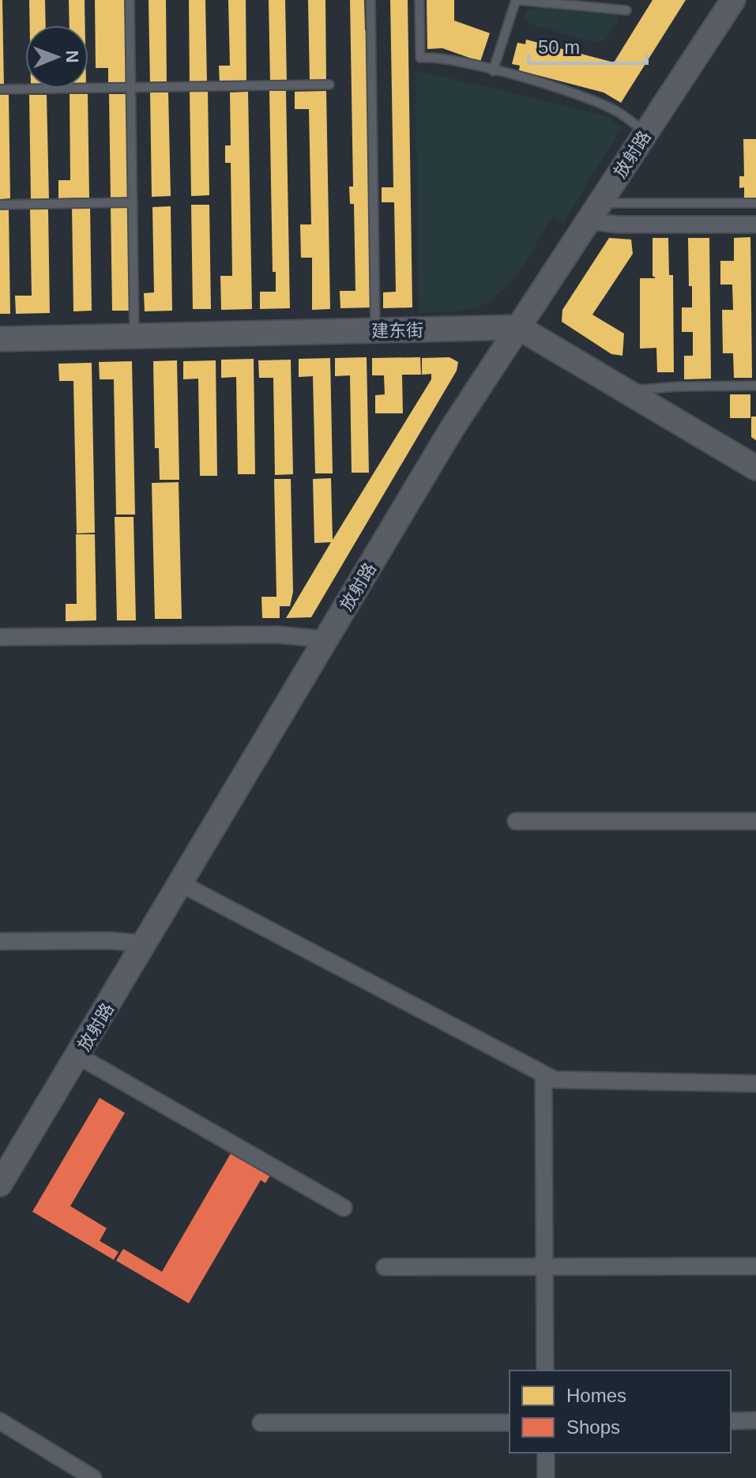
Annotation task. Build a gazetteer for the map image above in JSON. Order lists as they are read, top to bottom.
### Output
{
  "streets": {
    "street": ["放射路", "建东街"]
  },
  "crossings": [
    ["放射路", "建东街"]
  ],
  "legend": ["Homes", "Shops"],
  "scale_bar": "50 m",
  "north": "right"
}
